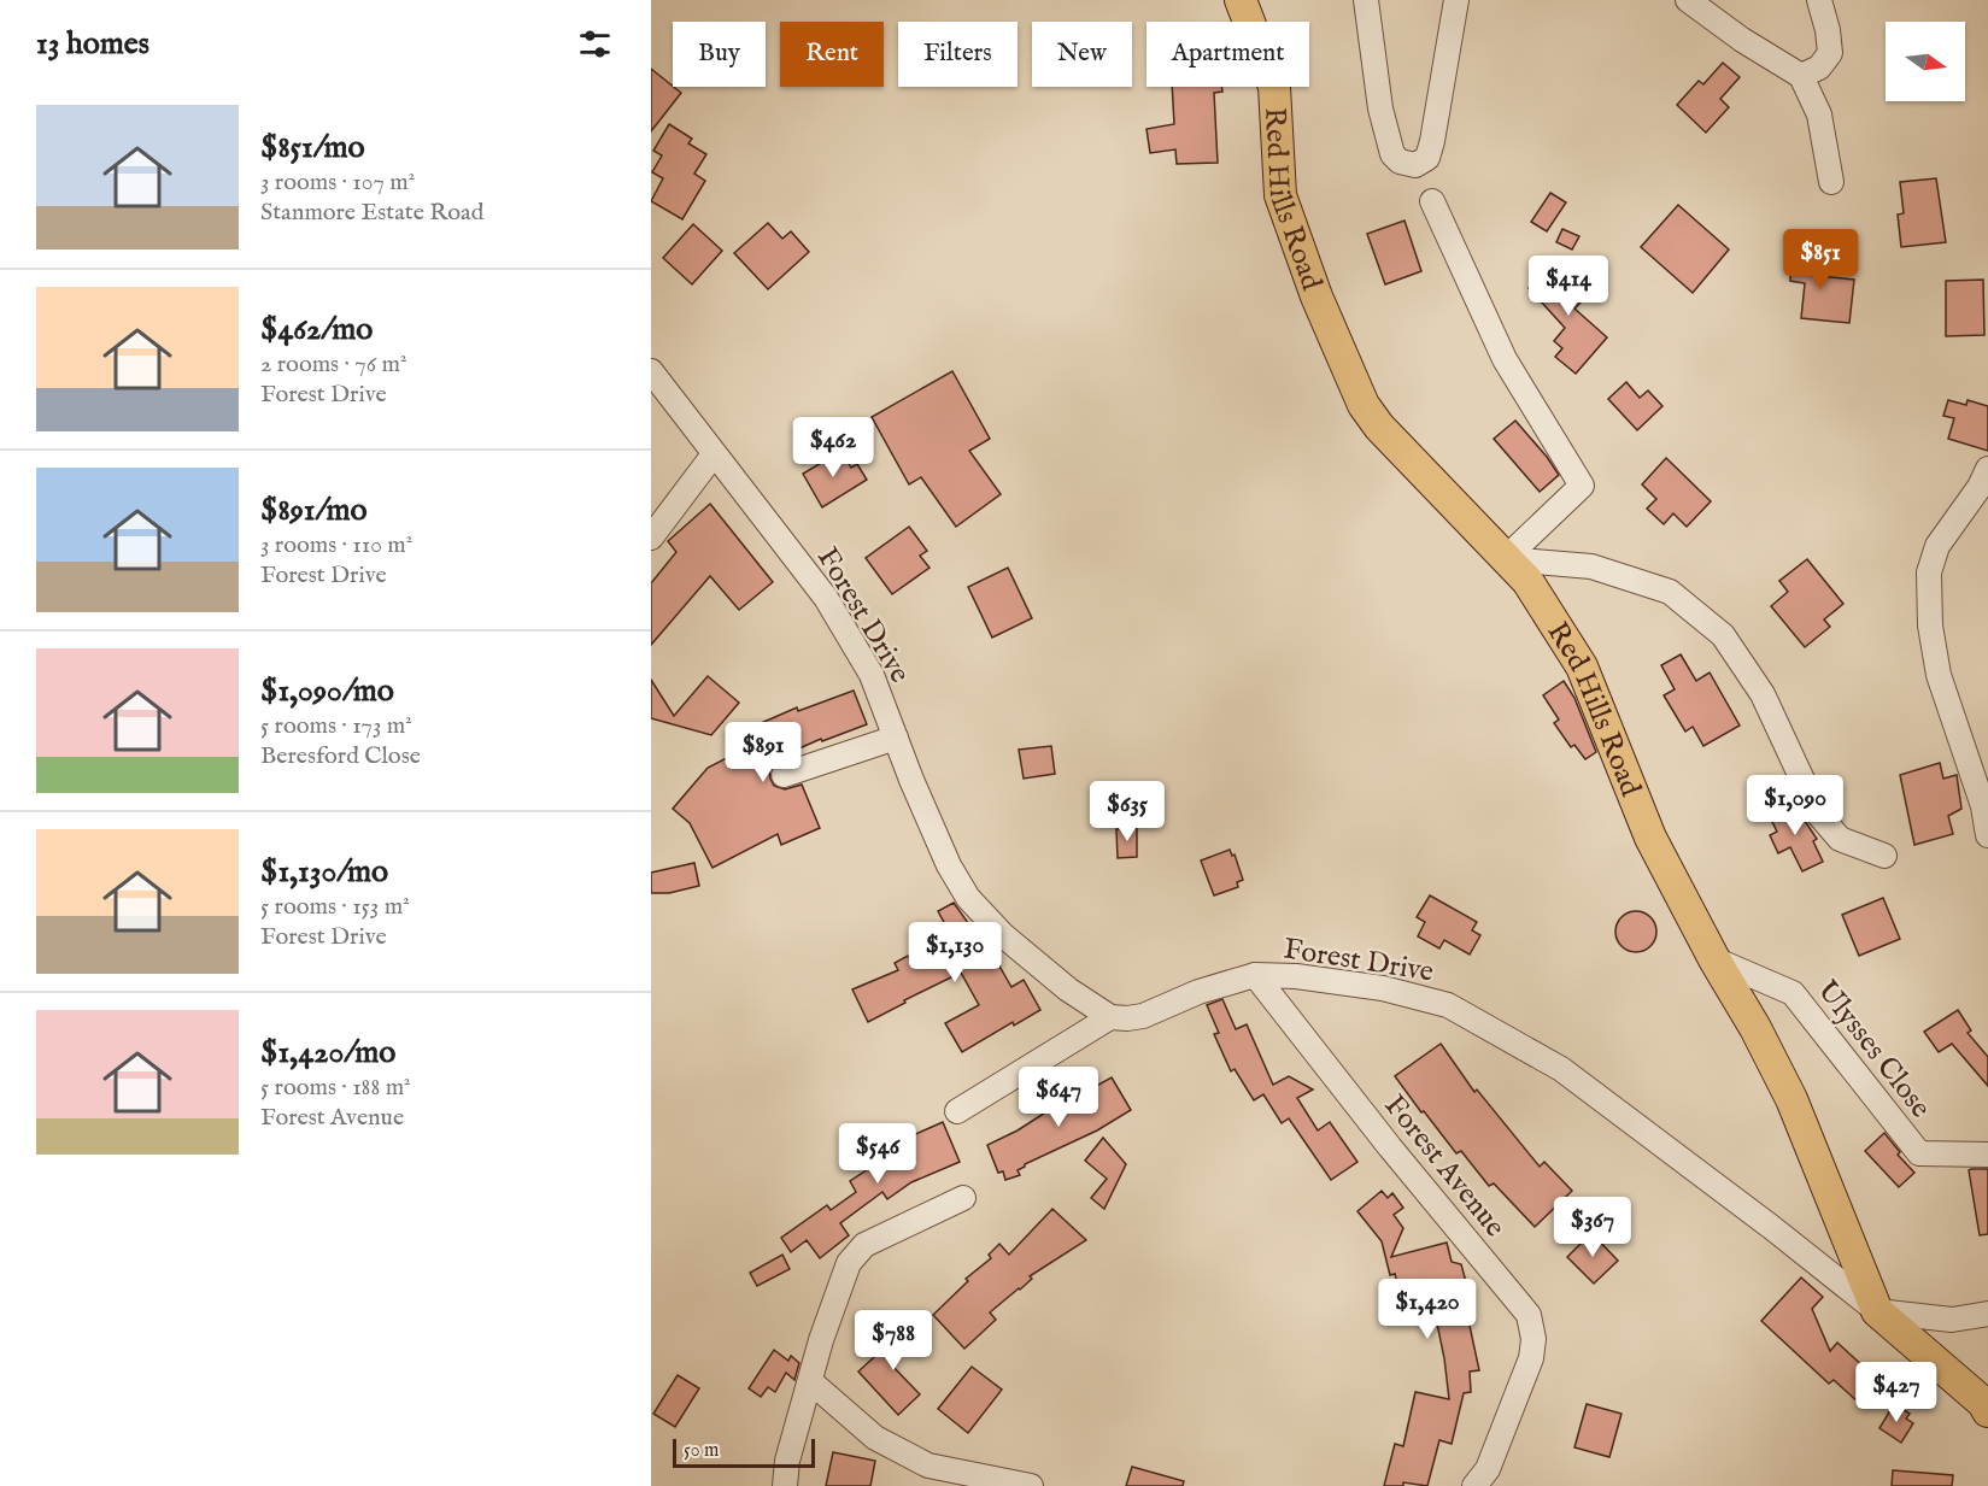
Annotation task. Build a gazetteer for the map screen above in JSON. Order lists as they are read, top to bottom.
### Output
{
  "streets": {
    "main road": ["Red Hills Road"],
    "street": ["Forest Drive", "Ulysses Close", "Forest Avenue"]
  },
  "crossings": [
    ["Red Hills Road", "Forest Drive"],
    ["Red Hills Road", "Ulysses Close"],
    ["Forest Drive", "Forest Avenue"]
  ],
  "scale_bar": "50 m",
  "north": "right",
  "page": {
    "heading": "13 homes",
    "chip": [
      "Buy",
      "Rent",
      "Filters",
      "New",
      "Apartment"
    ],
    "list": [
      {
        "name": "$851/mo",
        "note": "3 rooms · 107 m² · Stanmore Estate Road"
      },
      {
        "name": "$462/mo",
        "note": "2 rooms · 76 m² · Forest Drive"
      },
      {
        "name": "$891/mo",
        "note": "3 rooms · 110 m² · Forest Drive"
      },
      {
        "name": "$1,090/mo",
        "note": "5 rooms · 173 m² · Beresford Close"
      },
      {
        "name": "$1,130/mo",
        "note": "5 rooms · 153 m² · Forest Drive"
      },
      {
        "name": "$1,420/mo",
        "note": "5 rooms · 188 m² · Forest Avenue"
      }
    ],
    "price": [
      "$851",
      "$414",
      "$462",
      "$891",
      "$1,090",
      "$635",
      "$1,130",
      "$647",
      "$546",
      "$367",
      "$1,420",
      "$788",
      "$427"
    ],
    "scale": "50 m"
  }
}
